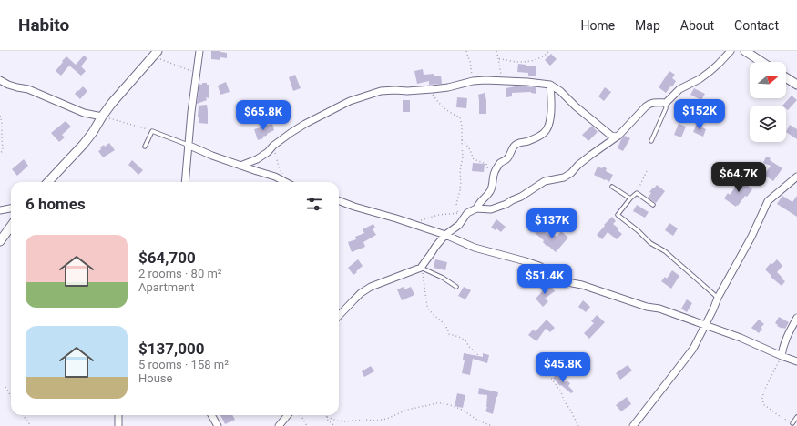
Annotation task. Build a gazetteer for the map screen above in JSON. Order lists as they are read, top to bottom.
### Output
{
  "north": "right",
  "page": {
    "header": "Habito",
    "nav": [
      "Home",
      "Map",
      "About",
      "Contact"
    ],
    "price": [
      "$152K",
      "$65.8K",
      "$64.7K",
      "$137K",
      "$51.4K",
      "$45.8K"
    ],
    "heading": "6 homes",
    "list": [
      {
        "name": "$64,700",
        "note": "2 rooms · 80 m² · Apartment"
      },
      {
        "name": "$137,000",
        "note": "5 rooms · 158 m² · House"
      }
    ]
  }
}
